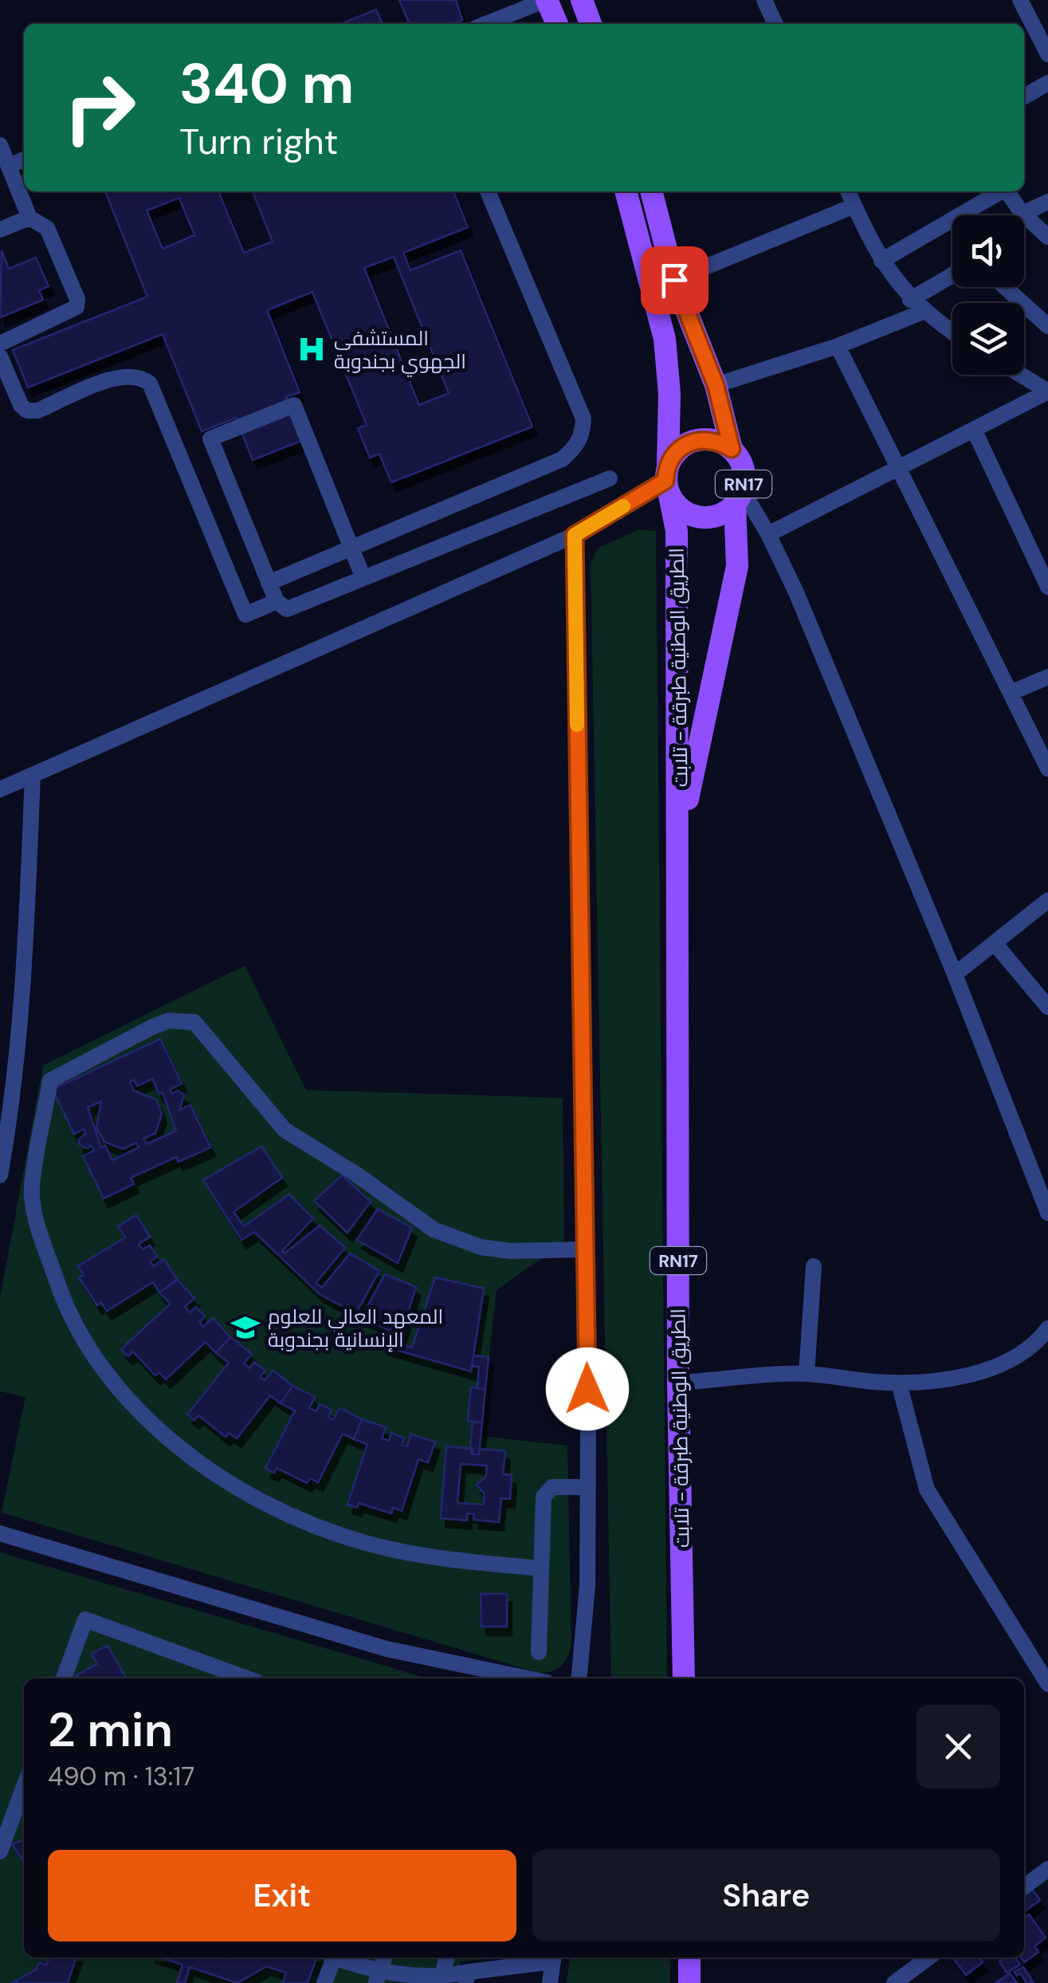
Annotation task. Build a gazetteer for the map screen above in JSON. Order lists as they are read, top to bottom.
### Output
{
  "streets": {
    "main road": ["RN17", "الطريق الوطنية طبرقة - تلابت"]
  },
  "crossings": [
    ["RN17", "الطريق الوطنية طبرقة - تلابت"]
  ],
  "places": {
    "hospital": ["المستشفى الجهوي بجندوبة"],
    "school or university": ["المعهد العالي للعلوم الإنسانية بجندوبة"]
  },
  "page": {
    "turn": ["340 m", "Turn right"],
    "heading": ["2 min", "490 m · 13:17"],
    "buttons": ["Exit", "Share"]
  }
}
